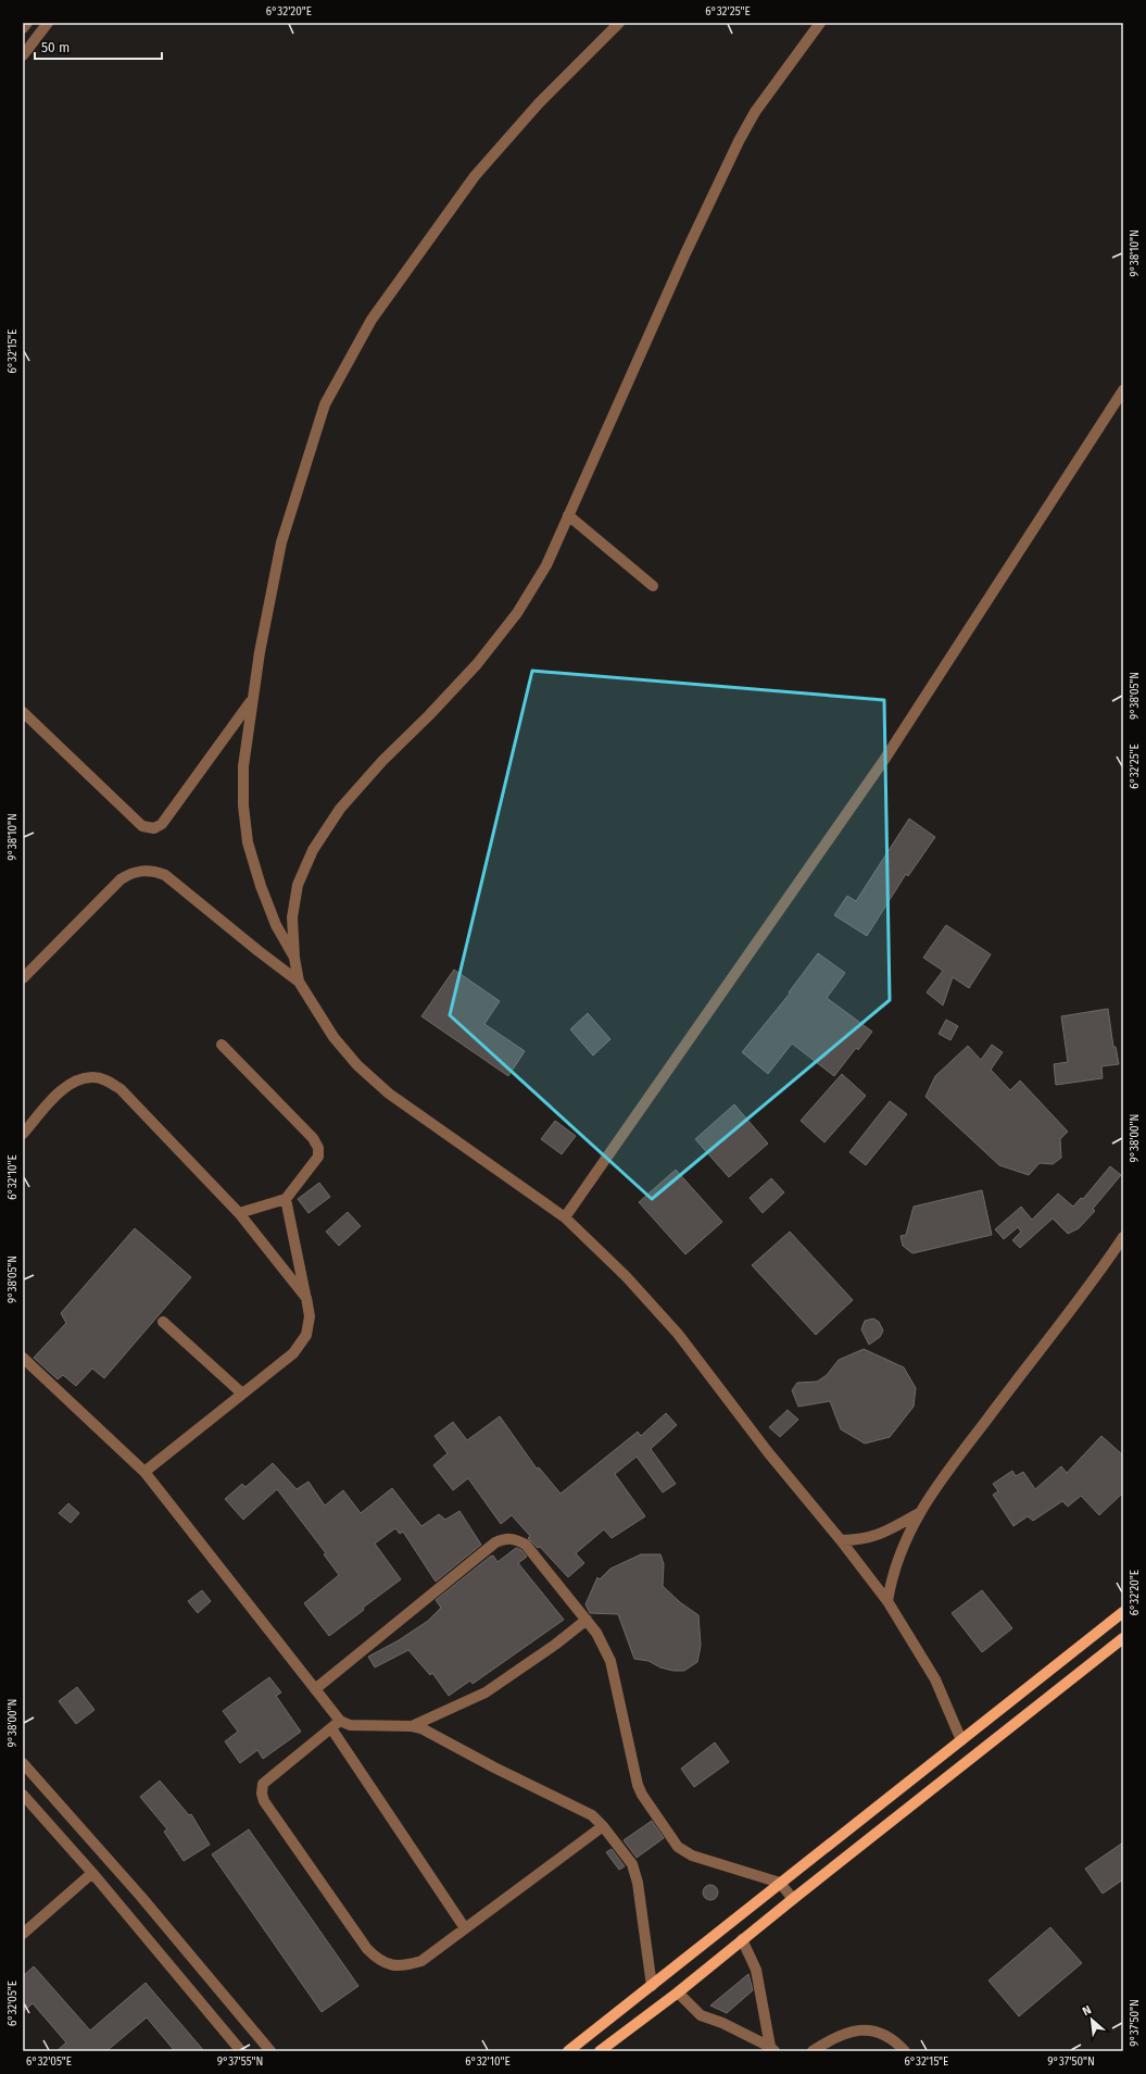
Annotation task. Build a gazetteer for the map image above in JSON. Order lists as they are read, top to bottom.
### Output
{
  "scale_bar": "50 m",
  "north": "top left",
  "coordinates": [
    "6°32'20\"E",
    "6°32'25\"E",
    "9°38'10\"N",
    "6°32'15\"E",
    "9°38'05\"N",
    "9°38'00\"N",
    "6°32'10\"E",
    "6°32'05\"E",
    "9°37'50\"N",
    "9°37'55\"N"
  ]
}
